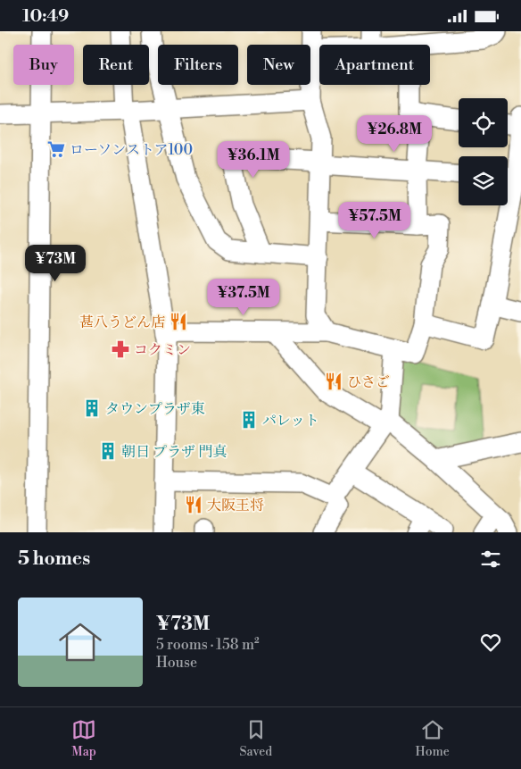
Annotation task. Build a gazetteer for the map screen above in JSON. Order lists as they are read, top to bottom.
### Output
{
  "places": {
    "supermarket": ["ローソンストア100"],
    "restaurant": ["甚八うどん店", "ひさご", "大阪王将"],
    "pharmacy": ["コクミン"],
    "building": ["タウンプラザ東", "パレット", "朝日 プラザ 門真"]
  },
  "page": {
    "status": "10:49",
    "chip": [
      "Buy",
      "Rent",
      "Filters",
      "New",
      "Apartment"
    ],
    "price": [
      "¥26.8M",
      "¥36.1M",
      "¥57.5M",
      "¥73M",
      "¥37.5M"
    ],
    "heading": "5 homes",
    "list": [
      {
        "name": "¥73M",
        "note": "5 rooms · 158 m² · House"
      }
    ],
    "tabs": ["Map", "Saved", "Home"]
  }
}
